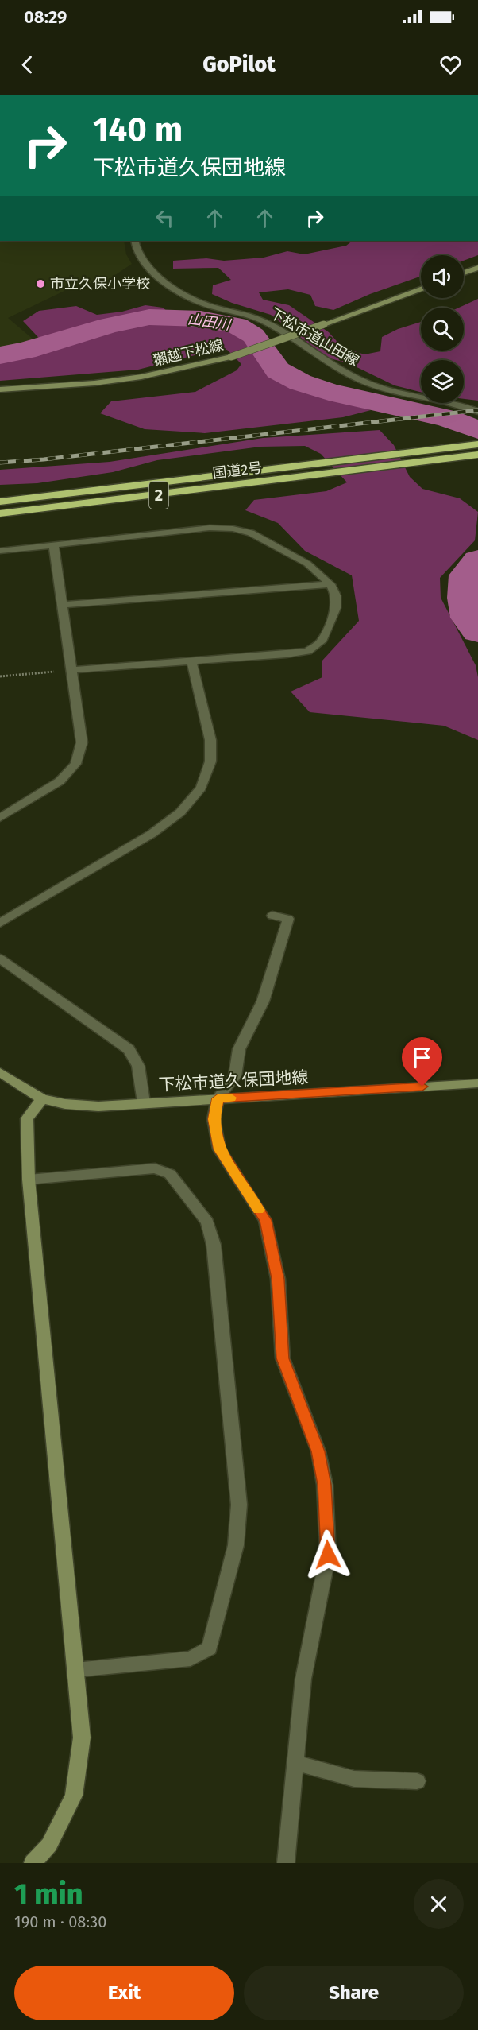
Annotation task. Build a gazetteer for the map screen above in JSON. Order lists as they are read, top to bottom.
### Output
{
  "streets": {
    "highway": ["国道2号", "2"],
    "street": ["下松市道山田線", "獺越下松線", "下松市道久保団地線"]
  },
  "water": ["山田川"],
  "places": ["市立久保小学校"],
  "page": {
    "status": "08:29",
    "header": "GoPilot",
    "turn": ["140 m", "下松市道久保団地線"],
    "heading": ["1 min", "190 m · 08:30"],
    "buttons": ["Exit", "Share"]
  }
}
